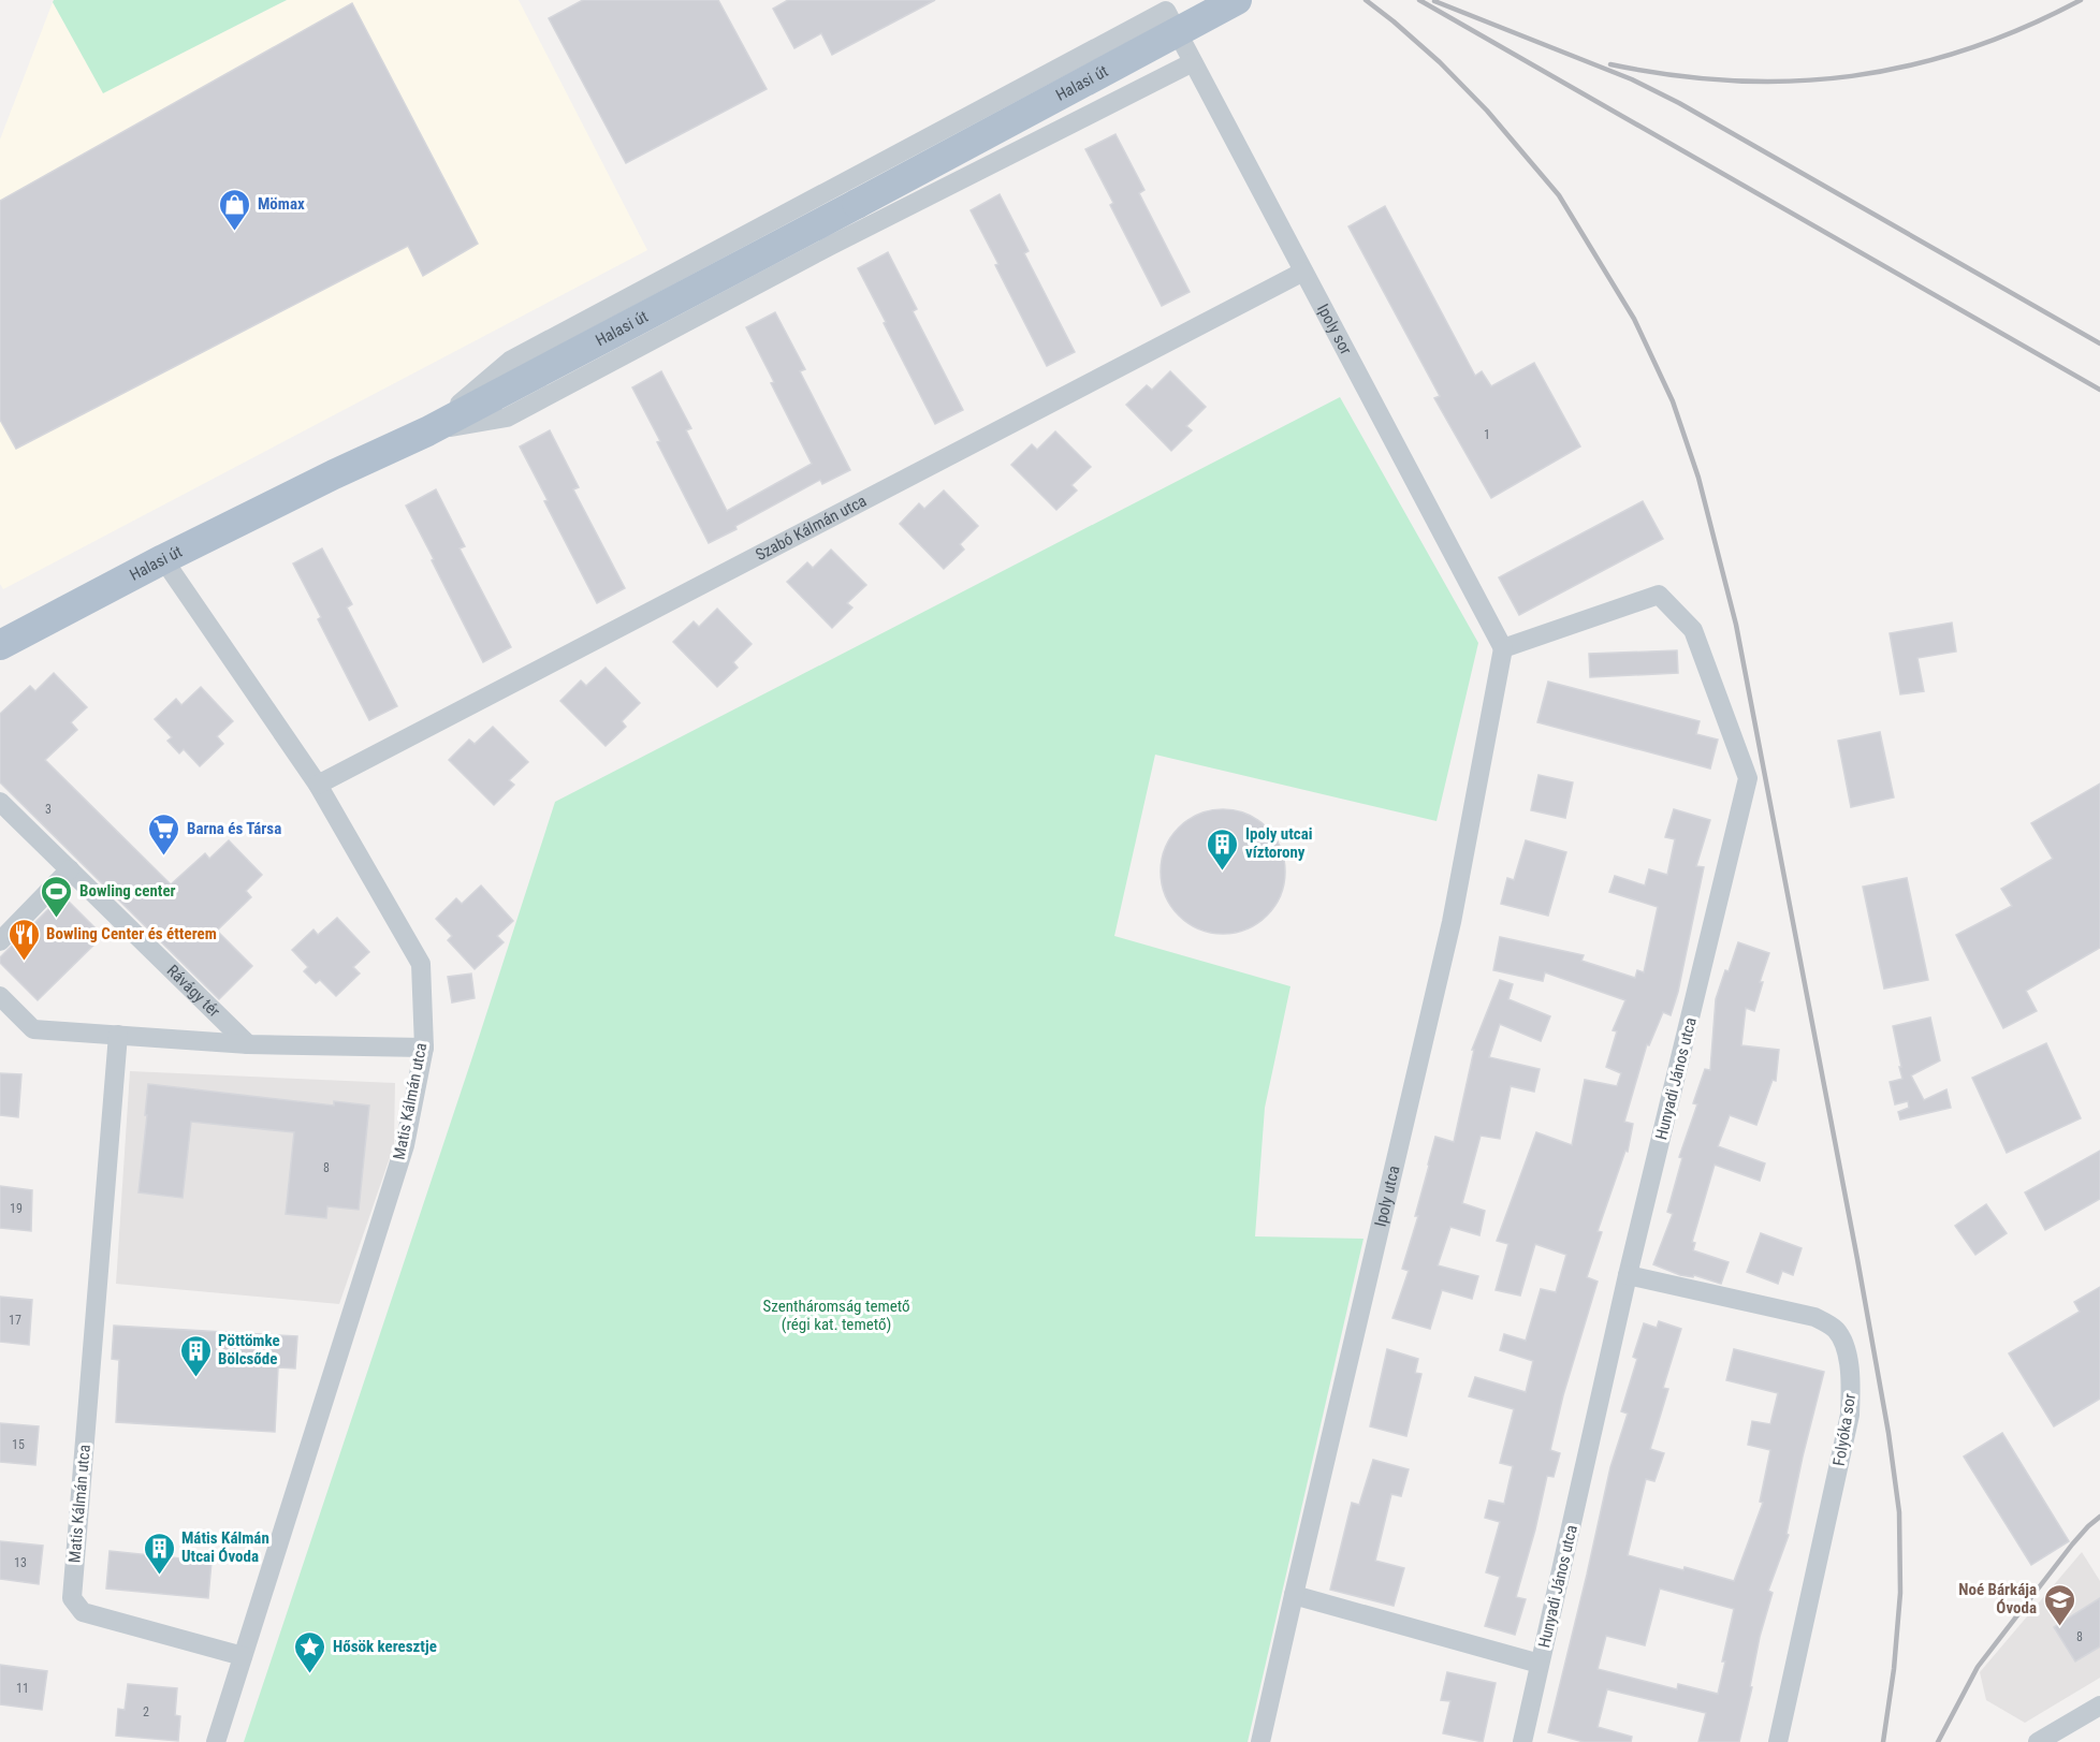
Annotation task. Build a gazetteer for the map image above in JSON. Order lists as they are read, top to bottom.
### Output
{
  "streets": {
    "main road": ["Halasi út"],
    "street": [
      "Ipoly sor",
      "Szabó Kálmán utca",
      "Rávágy tér",
      "Hunyadi János utca",
      "Matis Kálmán utca",
      "Ipoly utca",
      "Folyóka sor"
    ]
  },
  "crossings": [
    ["Halasi út", "Ipoly sor"],
    ["Halasi út", "Matis Kálmán utca"],
    ["Ipoly sor", "Szabó Kálmán utca"],
    ["Ipoly sor", "Hunyadi János utca"],
    ["Ipoly sor", "Ipoly utca"],
    ["Szabó Kálmán utca", "Matis Kálmán utca"],
    ["Hunyadi János utca", "Ipoly utca"],
    ["Hunyadi János utca", "Folyóka sor"]
  ],
  "parks": ["Szentháromság temető (régi kat. temető)"],
  "places": {
    "shop": ["Mömax"],
    "supermarket": ["Barna és Társa"],
    "building": ["Ipoly utcai víztorony", "Pöttömke Bölcsőde", "Mátis Kálmán Utcai Óvoda"],
    "sports": ["Bowling center"],
    "restaurant": ["Bowling Center és étterem"],
    "school or university": ["Noé Bárkája Óvoda"],
    "place": ["Hősök keresztje"]
  },
  "house_numbers": [
    "1",
    "3",
    "8",
    "19",
    "17",
    "15",
    "13",
    "8",
    "11",
    "2"
  ]
}
